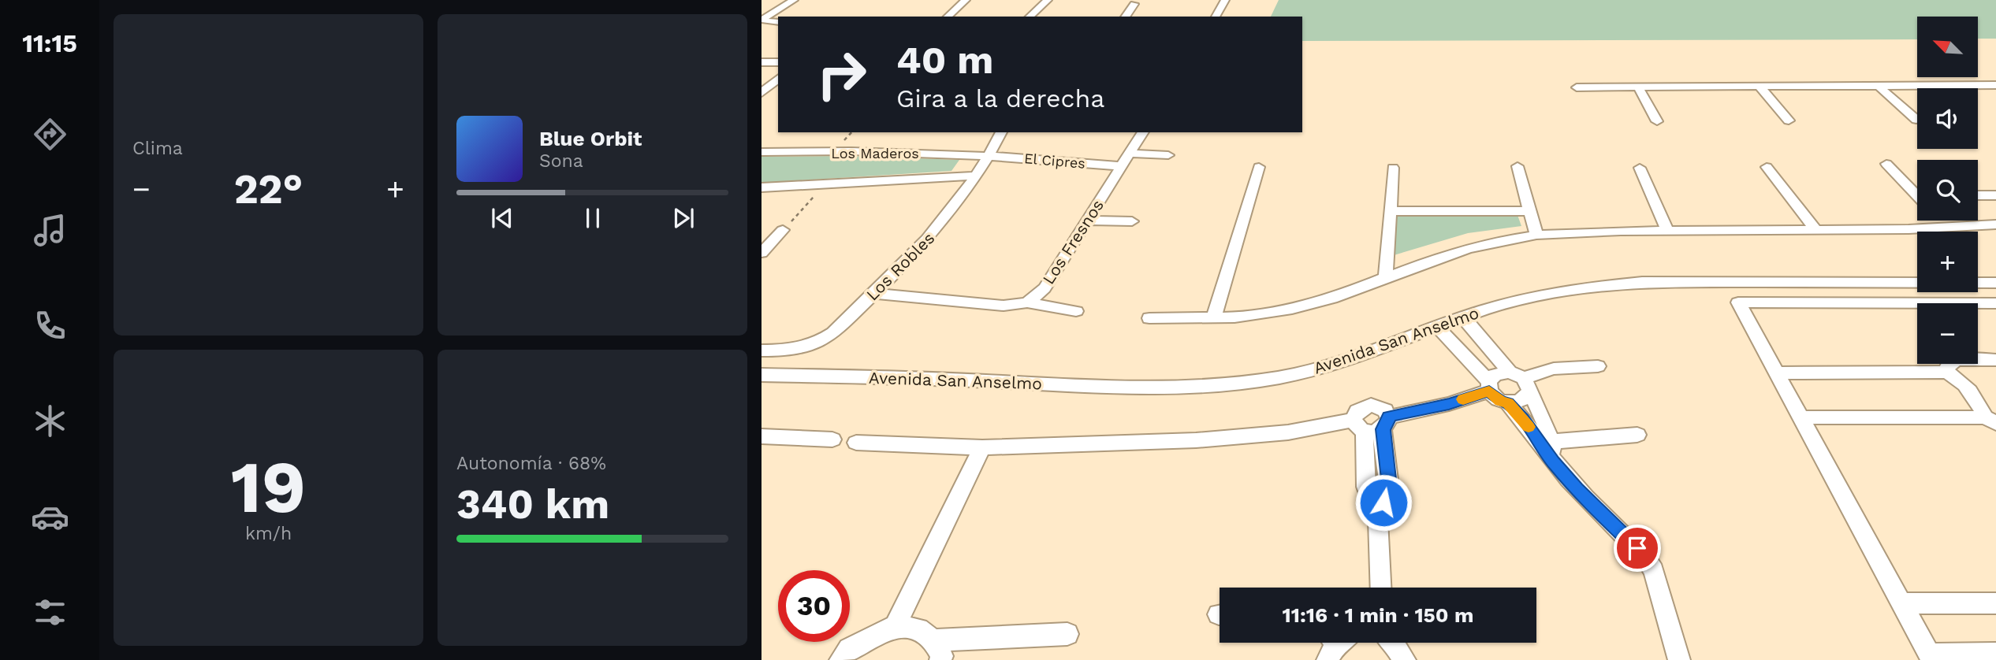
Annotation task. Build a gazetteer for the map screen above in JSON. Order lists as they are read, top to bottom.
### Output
{
  "streets": {
    "street": [
      "Los Maderos",
      "El Cipres",
      "Los Fresnos",
      "Los Robles",
      "Avenida San Anselmo"
    ]
  },
  "crossings": [
    ["Los Maderos", "El Cipres"],
    ["Los Maderos", "Los Robles"],
    ["El Cipres", "Los Fresnos"],
    ["El Cipres", "Los Robles"]
  ],
  "north": "top left",
  "page": {
    "tabs": "11:15",
    "tile": [
      "Clima",
      ["19", "km/h"],
      ["Autonomía · 68%", "340 km"]
    ],
    "map_buttons": ["+", "−"],
    "turn": ["40 m", "Gira a la derecha"],
    "song": ["Blue Orbit", "Sona"],
    "heat": ["−", "22°", "+"],
    "limit": "30",
    "trip": "11:16 · 1 min · 150 m"
  }
}
